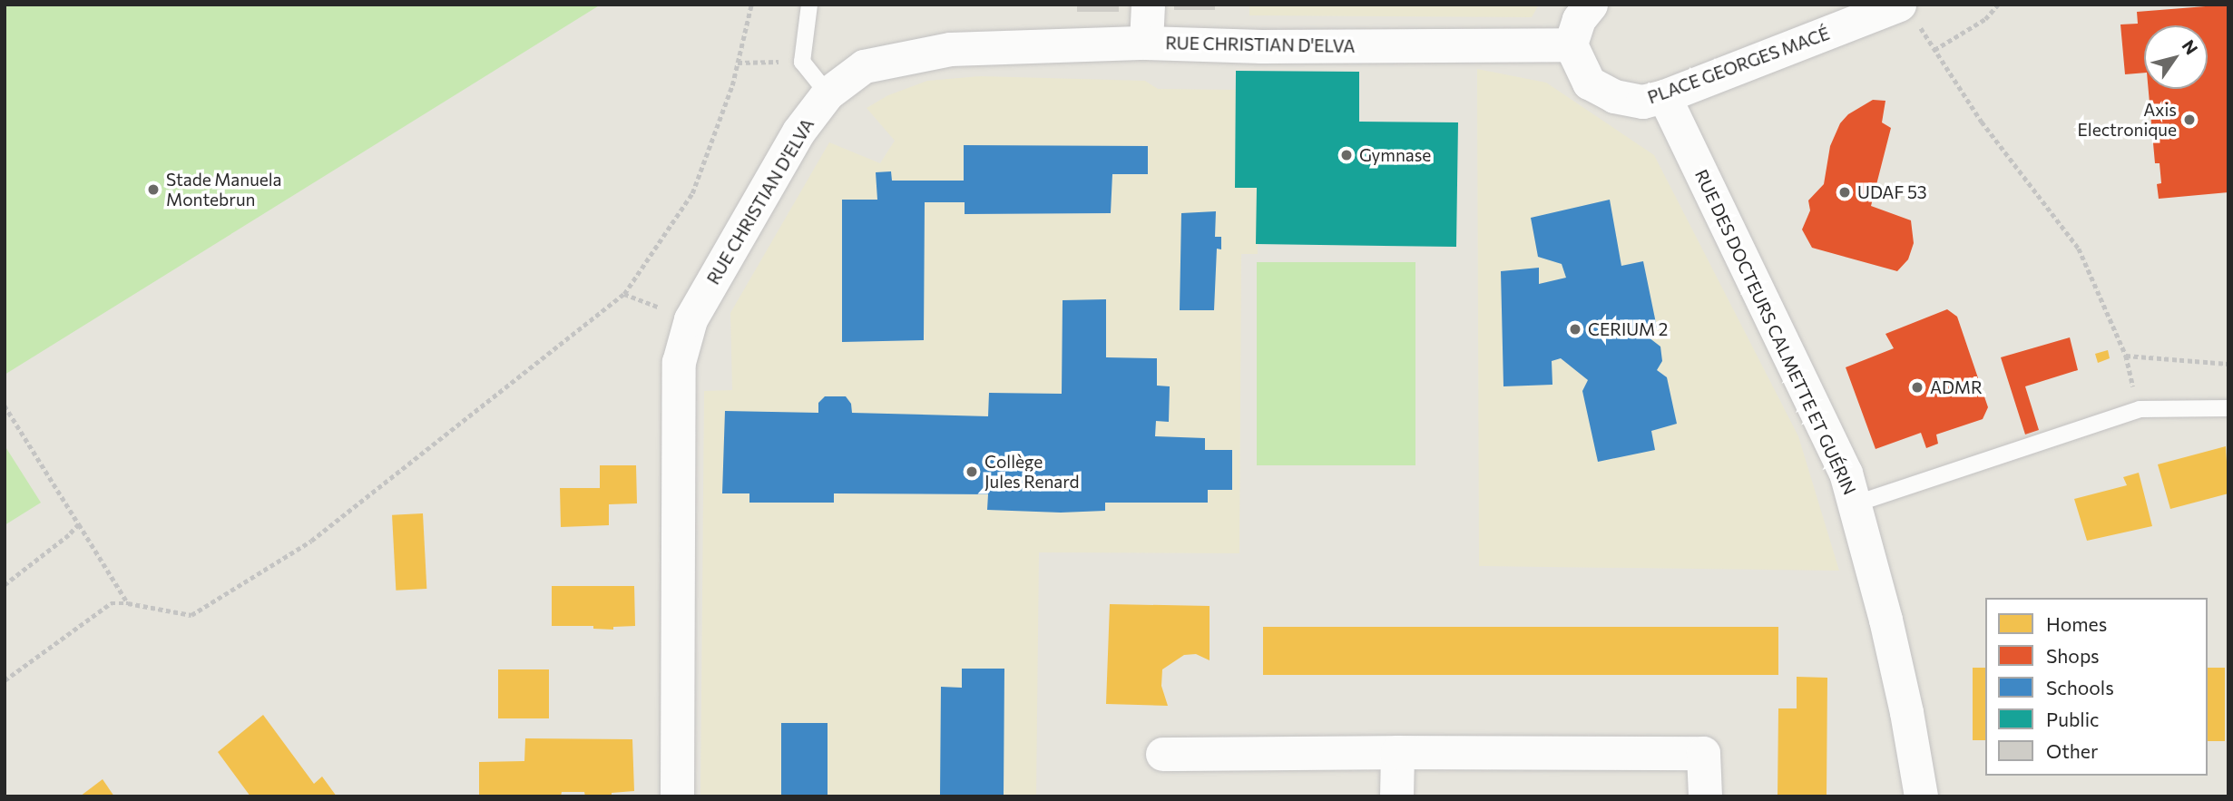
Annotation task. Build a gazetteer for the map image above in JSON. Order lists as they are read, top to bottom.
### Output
{
  "streets": {
    "street": ["RUE CHRISTIAN D'ELVA", "PLACE GEORGES MACÉ", "RUE DES DOCTEURS CALMETTE ET GUÉRIN"]
  },
  "crossings": [
    ["RUE CHRISTIAN D'ELVA", "PLACE GEORGES MACÉ"],
    ["PLACE GEORGES MACÉ", "RUE DES DOCTEURS CALMETTE ET GUÉRIN"]
  ],
  "places": [
    "Axis Electronique",
    "Gymnase",
    "Stade Manuela Montebrun",
    "UDAF 53",
    "CERIUM 2",
    "ADMR",
    "Collège Jules Renard"
  ],
  "legend": [
    "Homes",
    "Shops",
    "Schools",
    "Public",
    "Other"
  ],
  "north": "top right"
}
